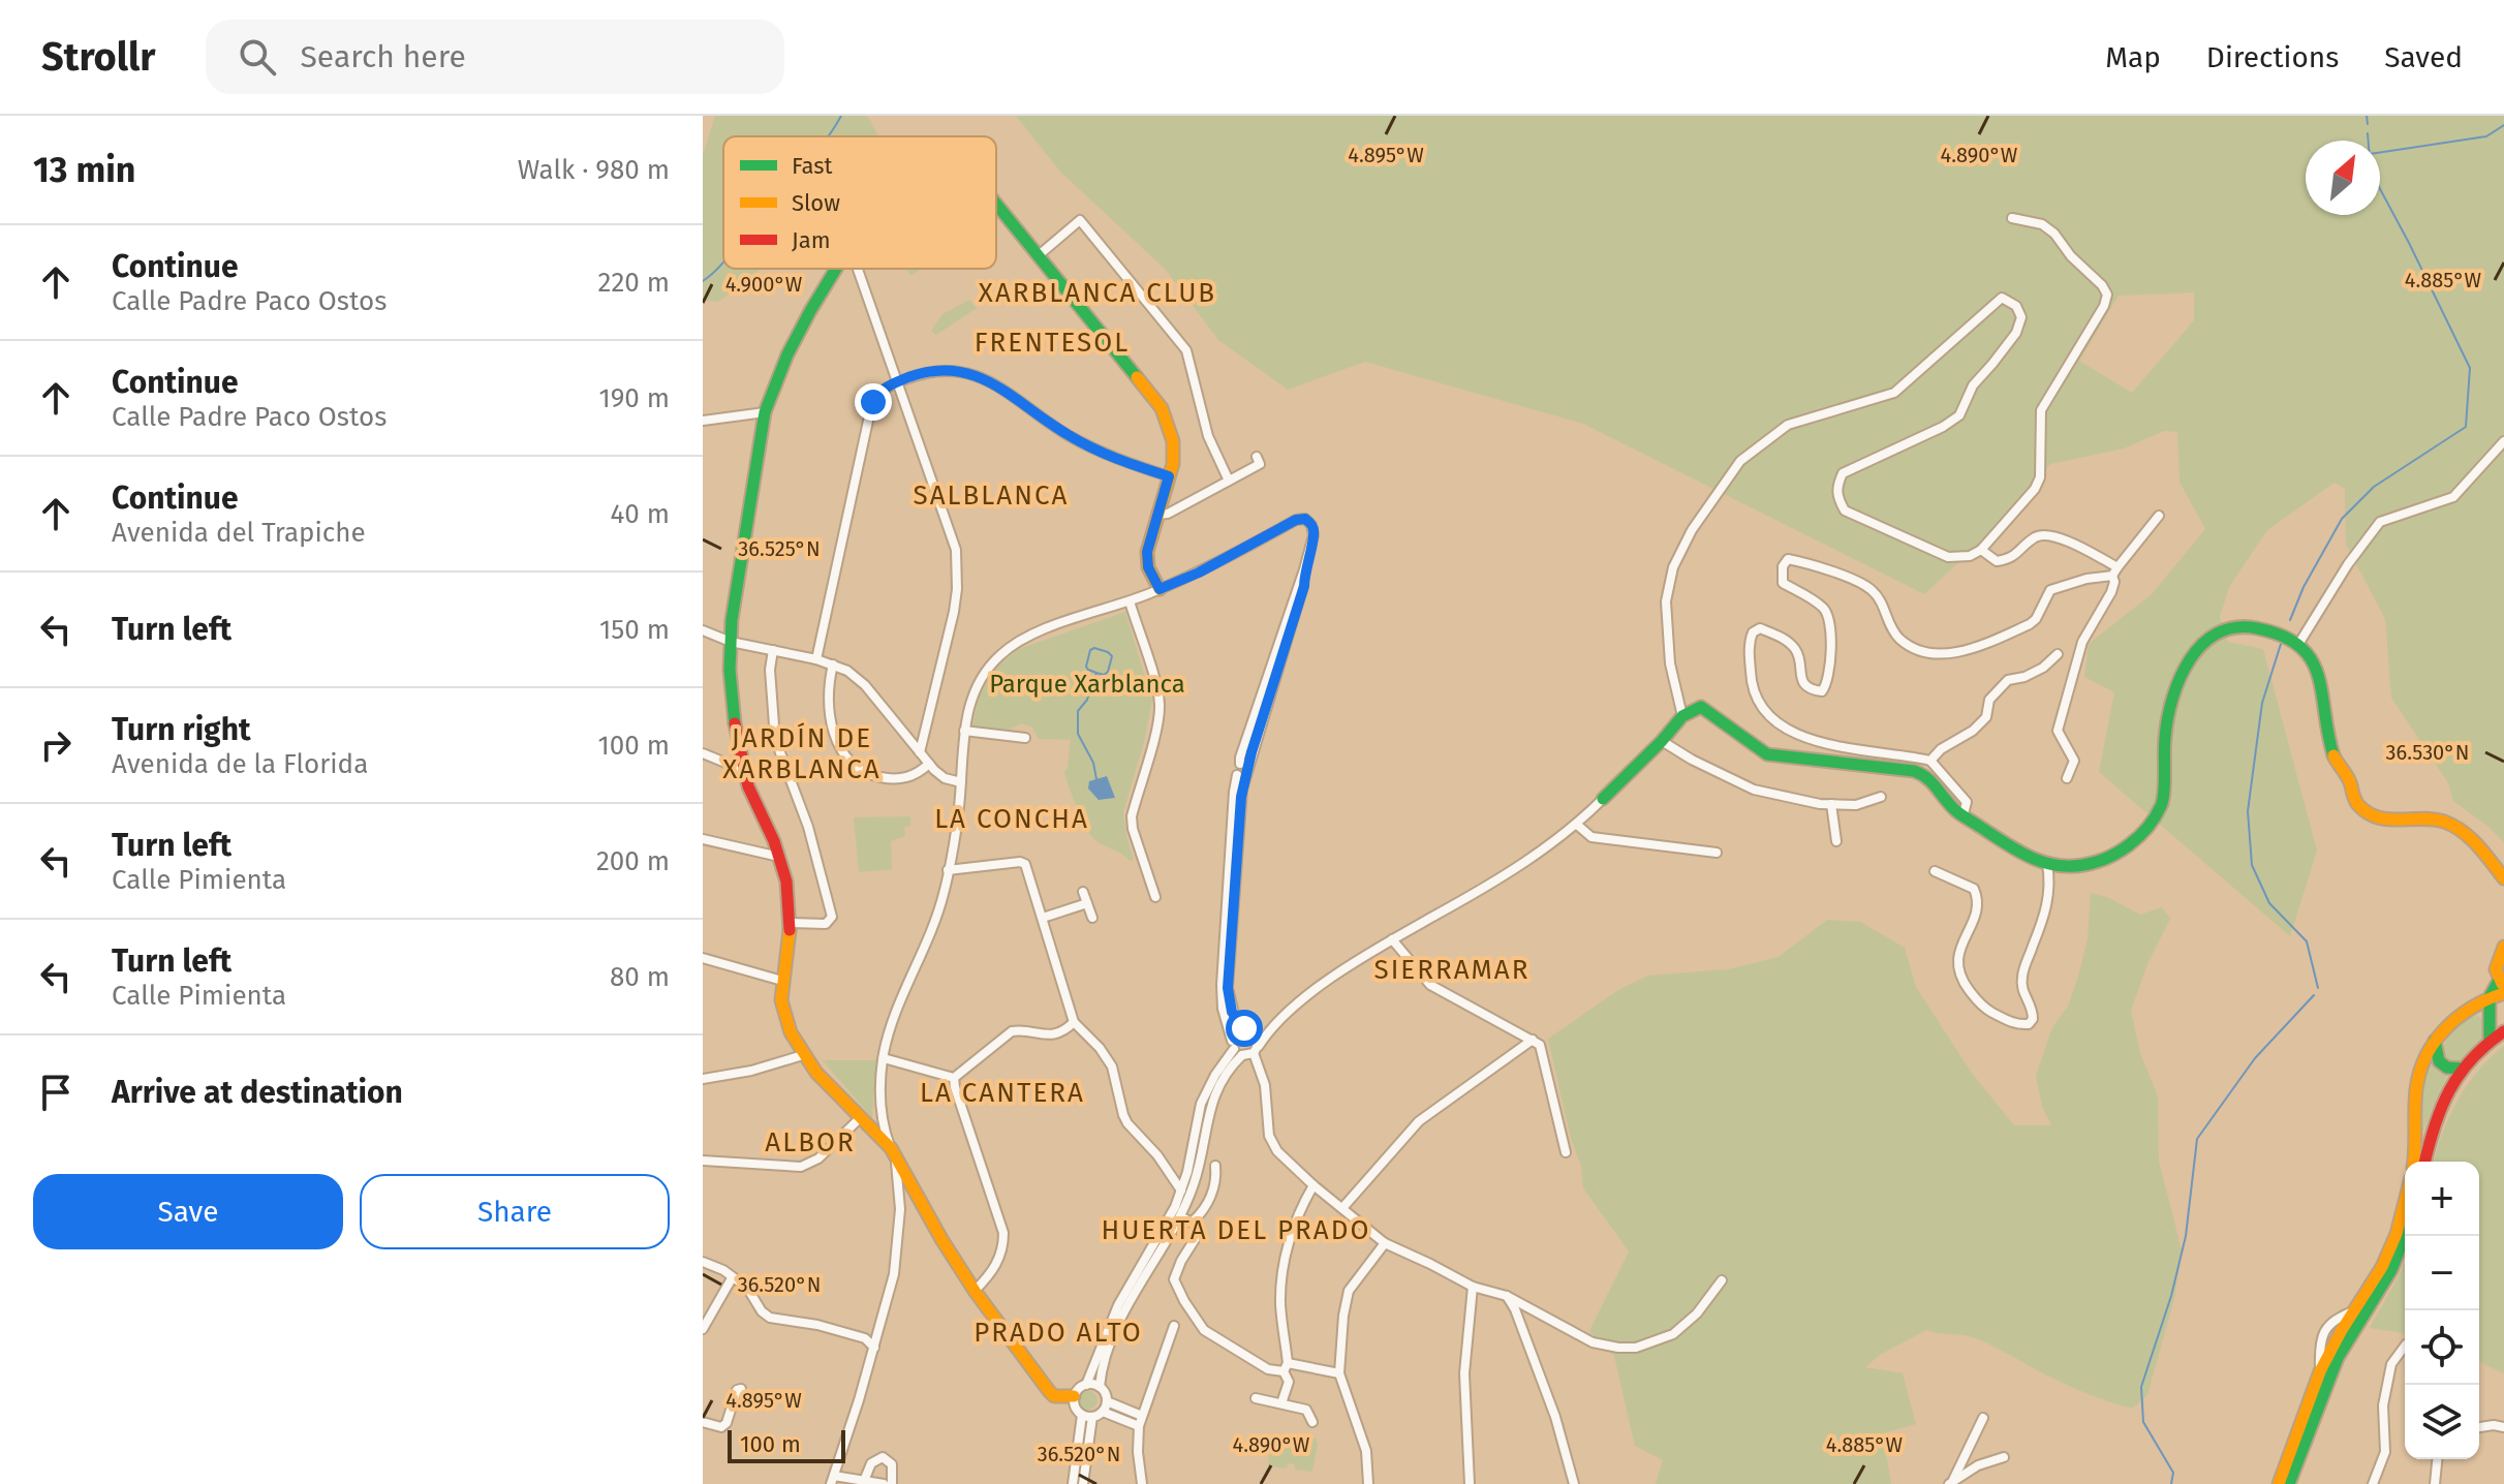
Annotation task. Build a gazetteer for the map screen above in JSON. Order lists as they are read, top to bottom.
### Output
{
  "districts": [
    "XARBLANCA CLUB",
    "FRENTESOL",
    "SALBLANCA",
    "JARDÍN DE XARBLANCA",
    "LA CONCHA",
    "SIERRAMAR",
    "LA CANTERA",
    "ALBOR",
    "HUERTA DEL PRADO",
    "PRADO ALTO"
  ],
  "parks": ["Parque Xarblanca"],
  "legend": ["Fast", "Slow", "Jam"],
  "scale_bar": "100 m",
  "north": "top right",
  "page": {
    "header": "Strollr",
    "search": "Search here",
    "nav": ["Map", "Directions", "Saved"],
    "heading": ["13 min", "Walk · 980 m"],
    "list": [
      ["Continue", "Calle Padre Paco Ostos", "220 m"],
      ["Continue", "Calle Padre Paco Ostos", "190 m"],
      ["Continue", "Avenida del Trapiche", "40 m"],
      ["Turn left", "150 m"],
      ["Turn right", "Avenida de la Florida", "100 m"],
      ["Turn left", "Calle Pimienta", "200 m"],
      ["Turn left", "Calle Pimienta", "80 m"],
      "Arrive at destination"
    ],
    "buttons": ["Save", "Share"],
    "map_buttons": ["+", "−"],
    "scale": "100 m"
  },
  "coordinates": [
    "4.895°W",
    "4.890°W",
    "4.885°W",
    "4.900°W",
    "36.525°N",
    "36.530°N",
    "36.520°N"
  ]
}
